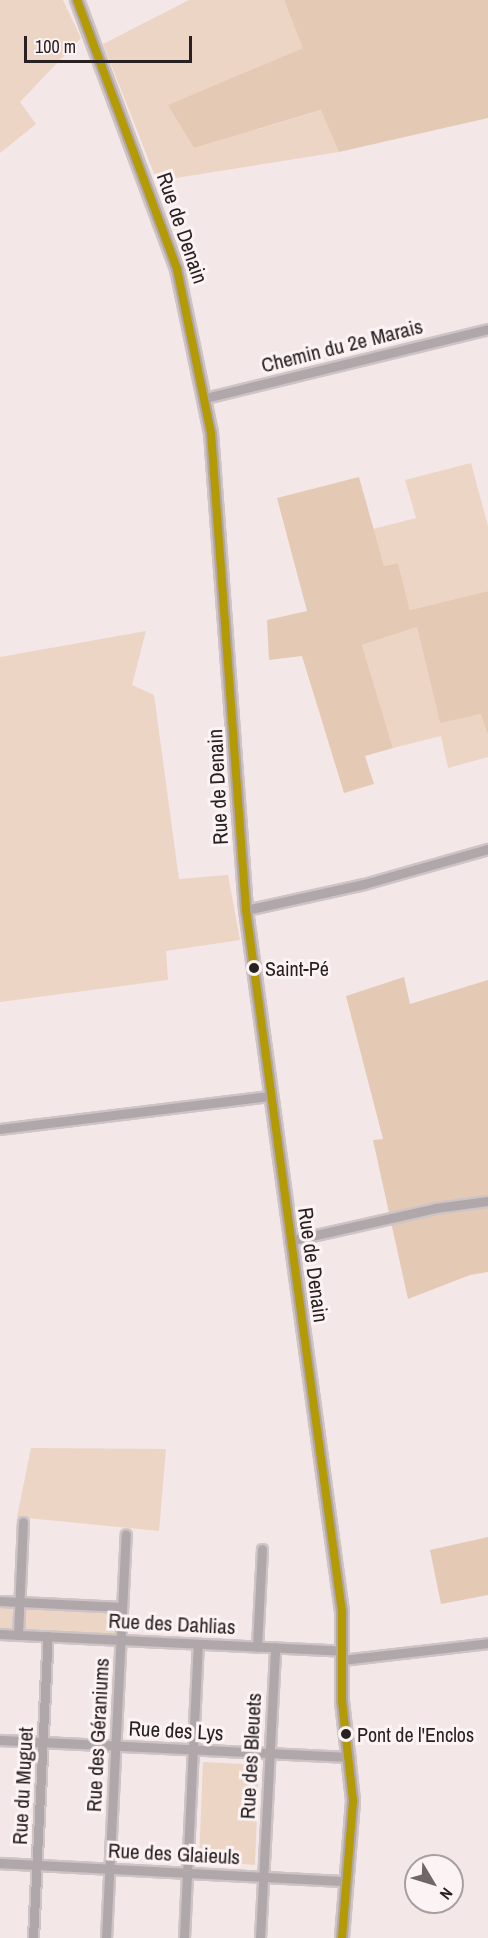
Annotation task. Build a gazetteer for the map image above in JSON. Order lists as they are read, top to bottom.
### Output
{
  "streets": {
    "street": [
      "Rue de Denain",
      "Chemin du 2e Marais",
      "Rue des Dahlias",
      "Rue des Lys",
      "Rue des Géraniums",
      "Rue des Bleuets",
      "Rue du Muguet",
      "Rue des Glaieuls"
    ]
  },
  "crossings": [
    ["Rue de Denain", "Chemin du 2e Marais"],
    ["Rue de Denain", "Rue des Dahlias"],
    ["Rue de Denain", "Rue des Lys"],
    ["Rue de Denain", "Rue des Glaieuls"],
    ["Rue des Dahlias", "Rue des Géraniums"],
    ["Rue des Dahlias", "Rue des Bleuets"],
    ["Rue des Dahlias", "Rue du Muguet"],
    ["Rue des Lys", "Rue des Géraniums"],
    ["Rue des Lys", "Rue des Bleuets"],
    ["Rue des Lys", "Rue du Muguet"],
    ["Rue des Géraniums", "Rue des Glaieuls"],
    ["Rue des Bleuets", "Rue des Glaieuls"],
    ["Rue du Muguet", "Rue des Glaieuls"]
  ],
  "places": ["Saint-Pé", "Pont de l'Enclos"],
  "scale_bar": "100 m",
  "north": "bottom right"
}
